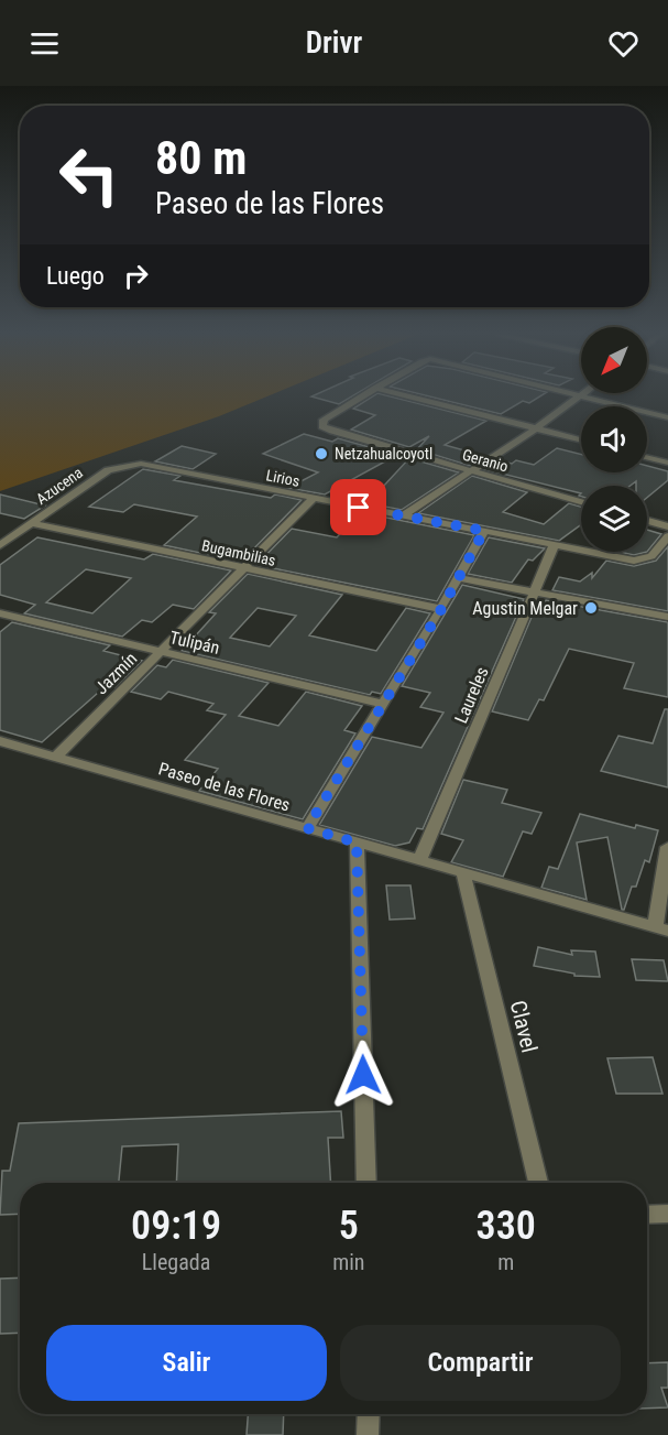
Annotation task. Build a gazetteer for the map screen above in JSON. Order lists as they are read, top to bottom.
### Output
{
  "streets": {
    "street": [
      "Geranio",
      "Lirios",
      "Azucena",
      "Bugambilias",
      "Tulipán",
      "Jazmín",
      "Laureles",
      "Paseo de las Flores",
      "Clavel"
    ]
  },
  "crossings": [
    ["Lirios", "Azucena"],
    ["Lirios", "Jazmín"],
    ["Lirios", "Laureles"],
    ["Azucena", "Bugambilias"],
    ["Bugambilias", "Jazmín"],
    ["Tulipán", "Jazmín"],
    ["Jazmín", "Paseo de las Flores"],
    ["Laureles", "Paseo de las Flores"],
    ["Paseo de las Flores", "Clavel"]
  ],
  "places": ["Netzahualcoyotl", "Agustin Melgar"],
  "north": "bottom left",
  "page": {
    "header": "Drivr",
    "turn": ["80 m", "Paseo de las Flores"],
    "then": "Luego",
    "eta": [
      "09:19",
      "Llegada",
      "5",
      "min",
      "330",
      "m"
    ],
    "buttons": ["Salir", "Compartir"]
  }
}
